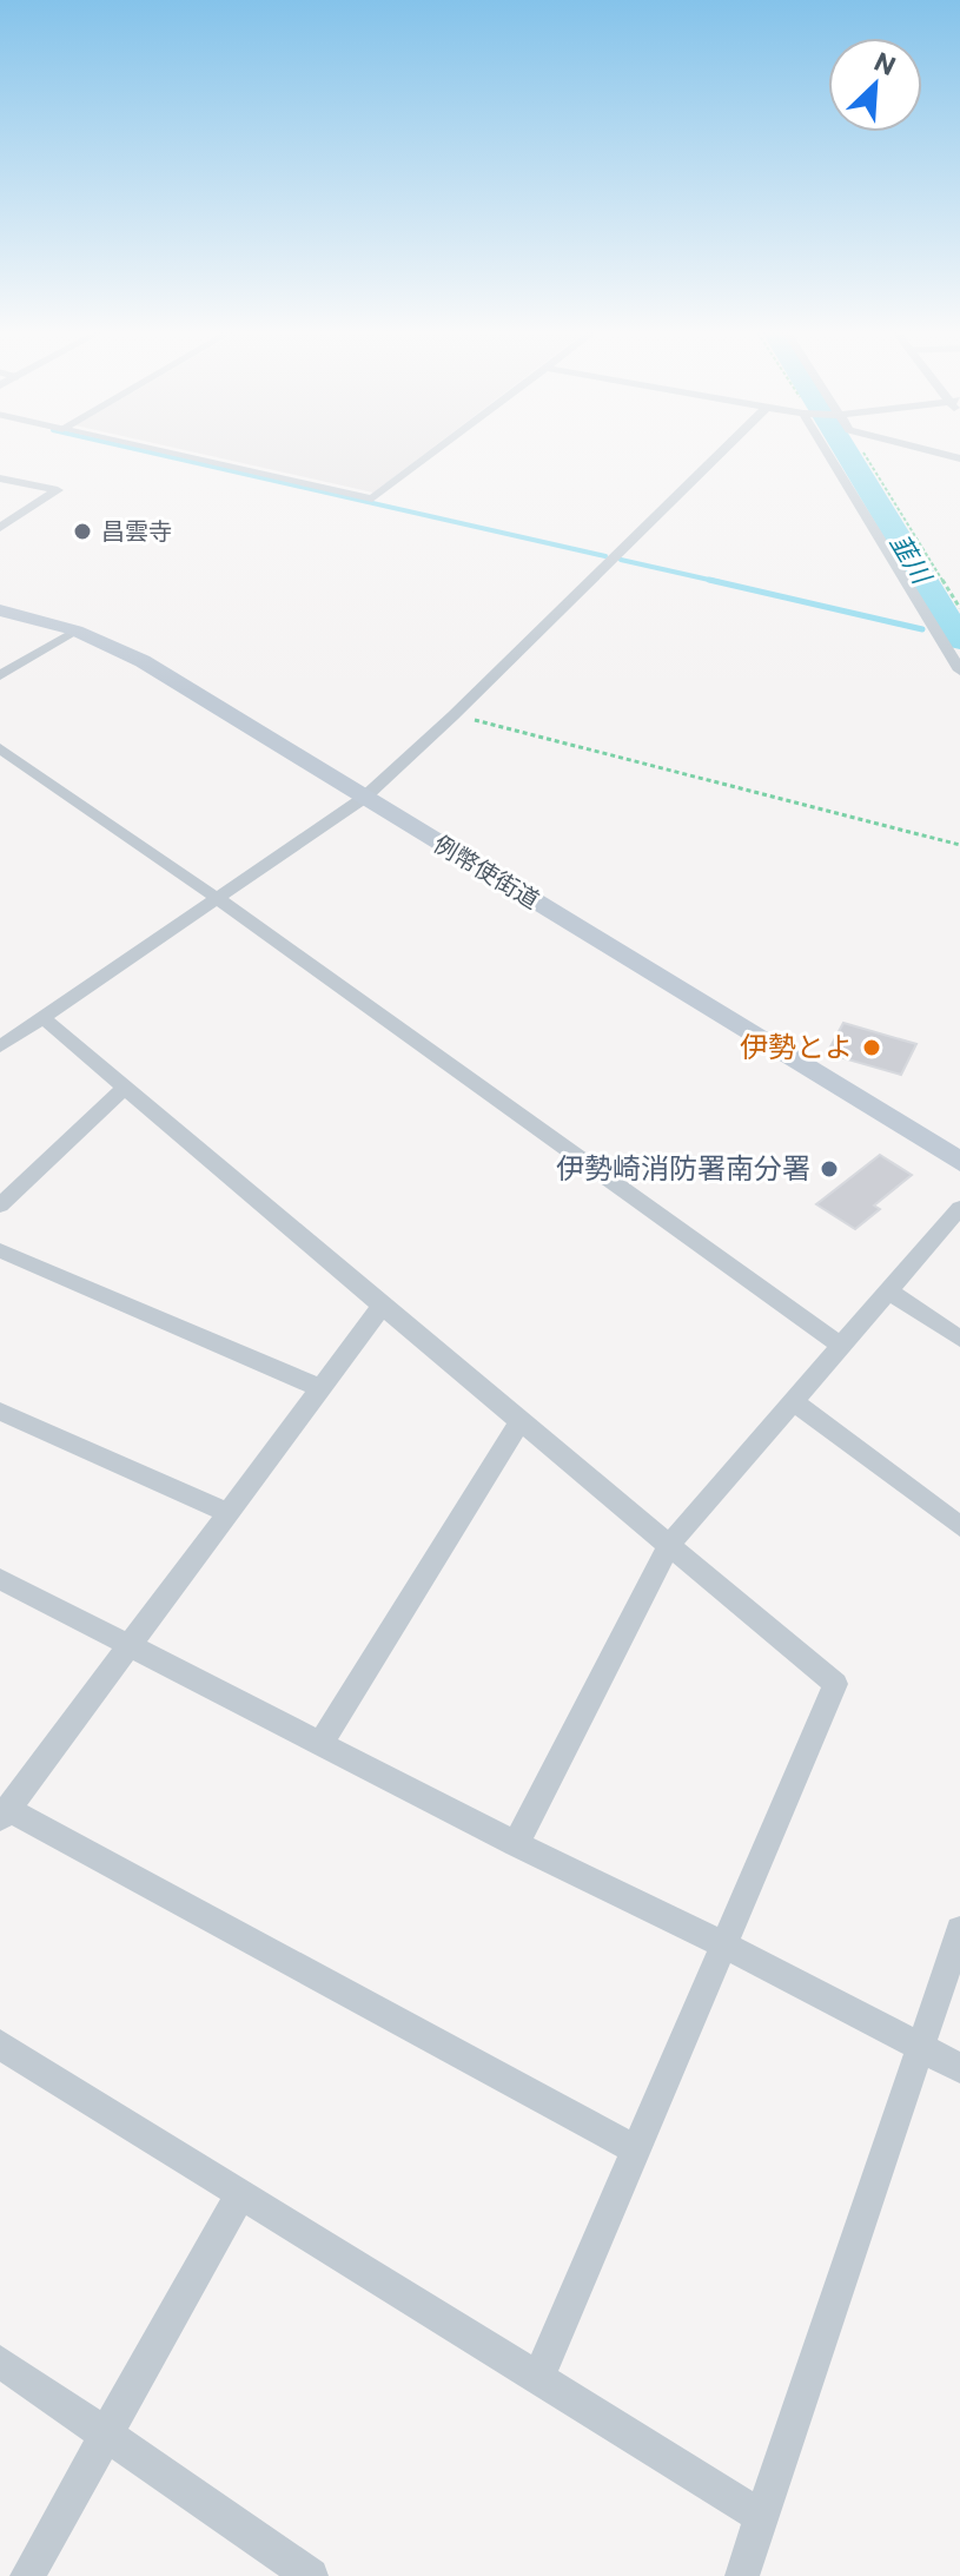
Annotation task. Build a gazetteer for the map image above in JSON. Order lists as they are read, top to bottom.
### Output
{
  "streets": {
    "main road": ["例幣使街道"]
  },
  "water": ["韮川"],
  "places": ["昌雲寺", "伊勢とよ", "伊勢崎消防署南分署"],
  "north": "top right"
}
